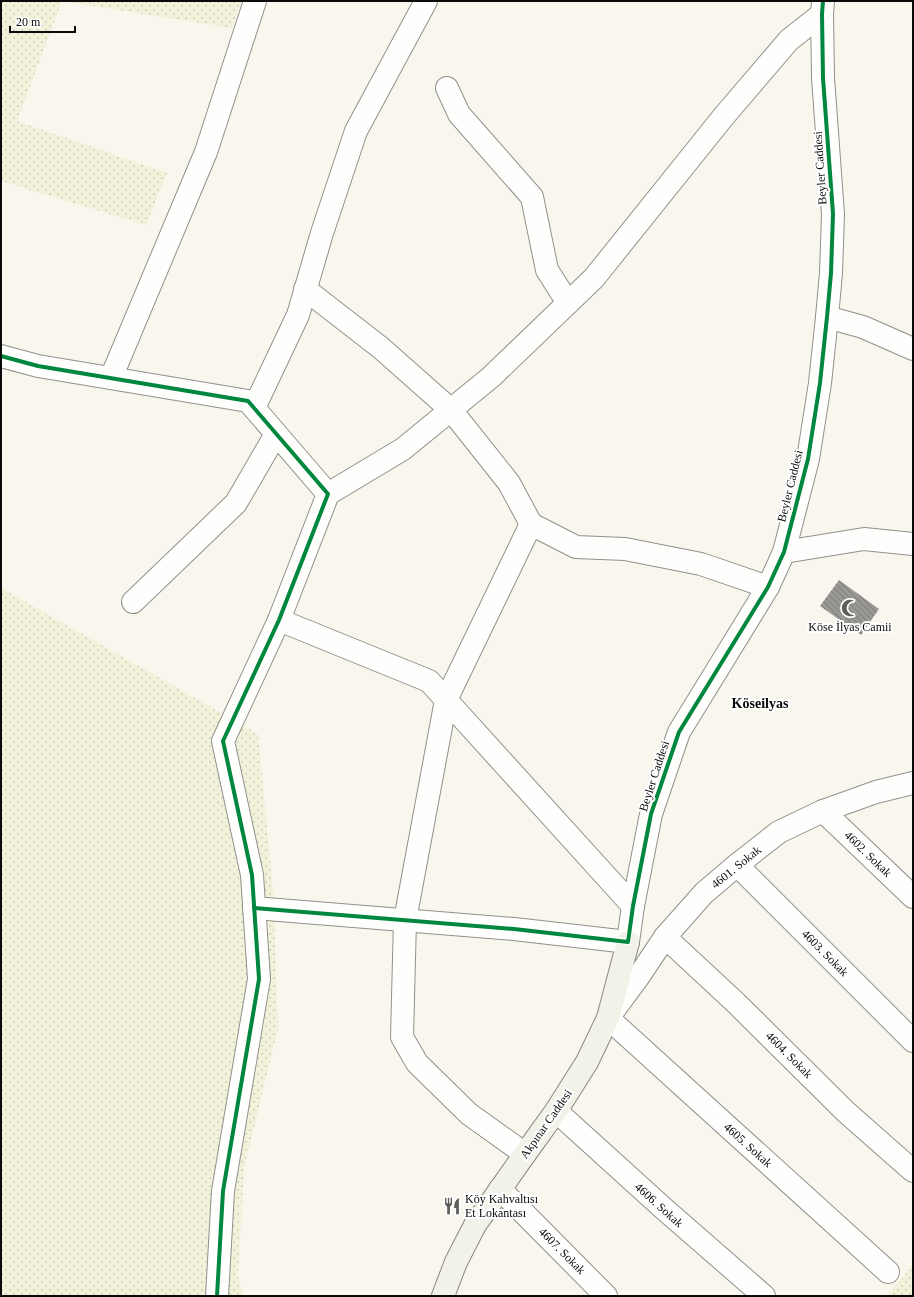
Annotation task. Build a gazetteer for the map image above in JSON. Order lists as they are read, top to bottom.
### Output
{
  "streets": {
    "main road": ["Akpınar Caddesi"],
    "street": [
      "Beyler Caddesi",
      "4602. Sokak",
      "4601. Sokak",
      "4603. Sokak",
      "4604. Sokak",
      "4605. Sokak",
      "4606. Sokak",
      "4607. Sokak"
    ]
  },
  "crossings": [
    ["Beyler Caddesi", "Akpınar Caddesi"],
    ["4602. Sokak", "4601. Sokak"],
    ["4601. Sokak", "4603. Sokak"],
    ["4601. Sokak", "4604. Sokak"],
    ["4601. Sokak", "Akpınar Caddesi"],
    ["4601. Sokak", "4605. Sokak"],
    ["Akpınar Caddesi", "4605. Sokak"],
    ["Akpınar Caddesi", "4606. Sokak"],
    ["Akpınar Caddesi", "4607. Sokak"]
  ],
  "districts": ["Köseilyas"],
  "places": {
    "mosque": ["Köse İlyas Camii"],
    "restaurant": ["Köy Kahvaltısı Et Lokantası"]
  },
  "scale_bar": "20 m"
}
